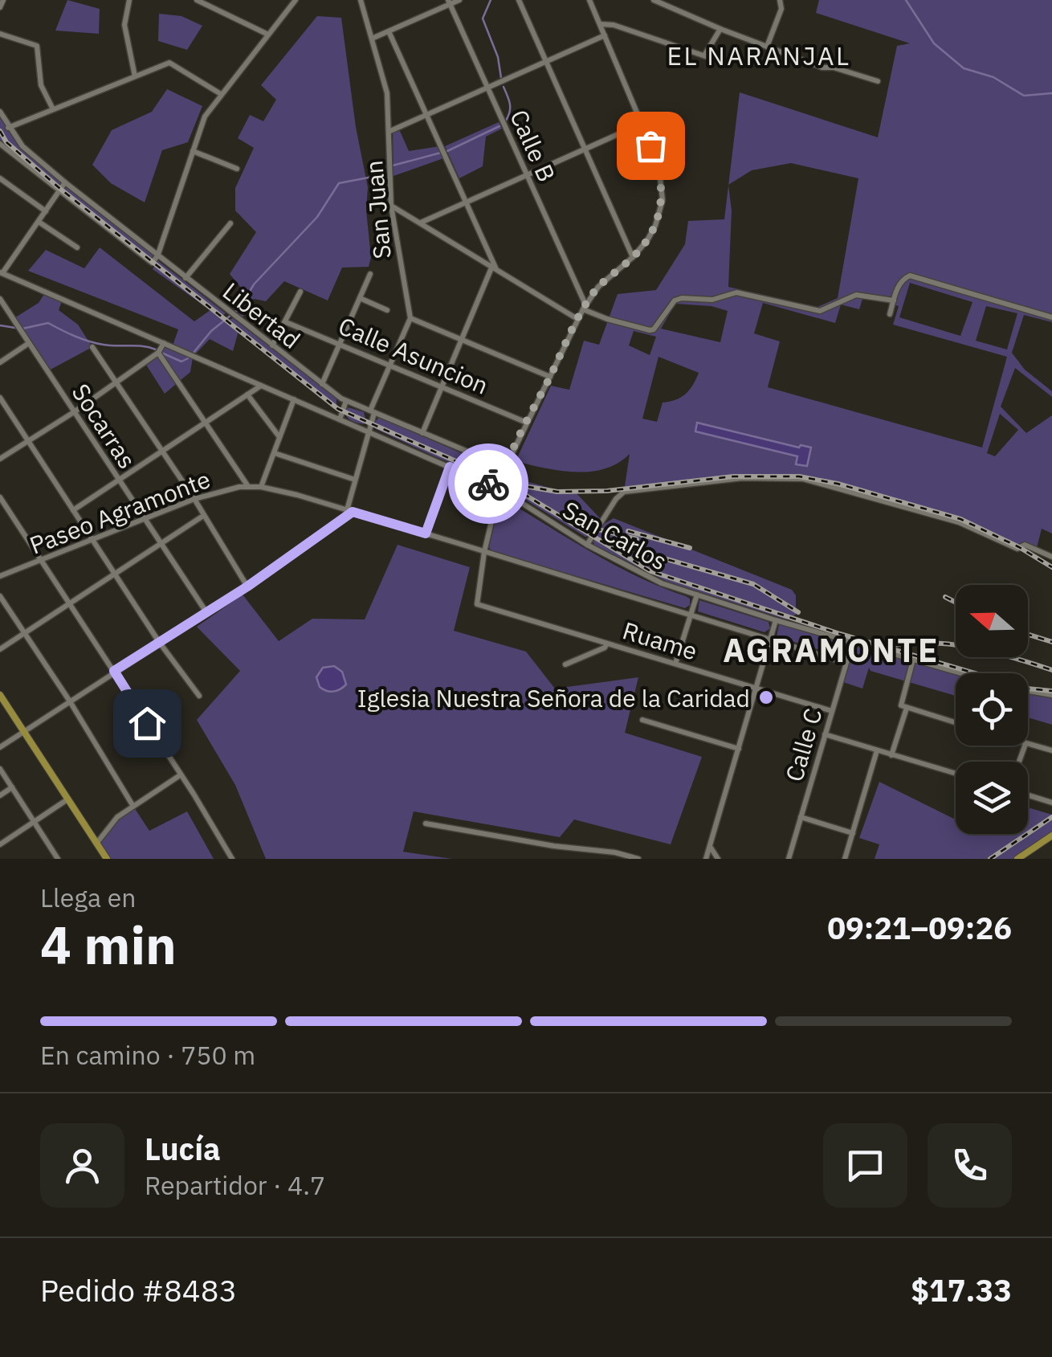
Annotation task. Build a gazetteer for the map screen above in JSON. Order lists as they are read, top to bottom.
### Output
{
  "streets": {
    "street": [
      "Calle B",
      "San Juan",
      "Libertad",
      "Calle Asuncion",
      "Socarras",
      "Paseo Agramonte",
      "San Carlos",
      "Ruame",
      "Calle C"
    ]
  },
  "crossings": [
    ["Socarras", "Paseo Agramonte"],
    ["Paseo Agramonte", "Ruame"],
    ["Paseo Agramonte", "Calle C"],
    ["San Carlos", "Calle C"],
    ["Ruame", "Calle C"]
  ],
  "districts": ["EL NARANJAL", "AGRAMONTE"],
  "places": ["Iglesia Nuestra Señora de la Caridad"],
  "north": "left",
  "page": {
    "heading": ["4 min", "Llega en", "09:21–09:26"],
    "panel": [
      "Lucía",
      "Repartidor · 4.7",
      "Pedido #8483",
      "$17.33"
    ],
    "bar": "En camino · 750 m"
  }
}
